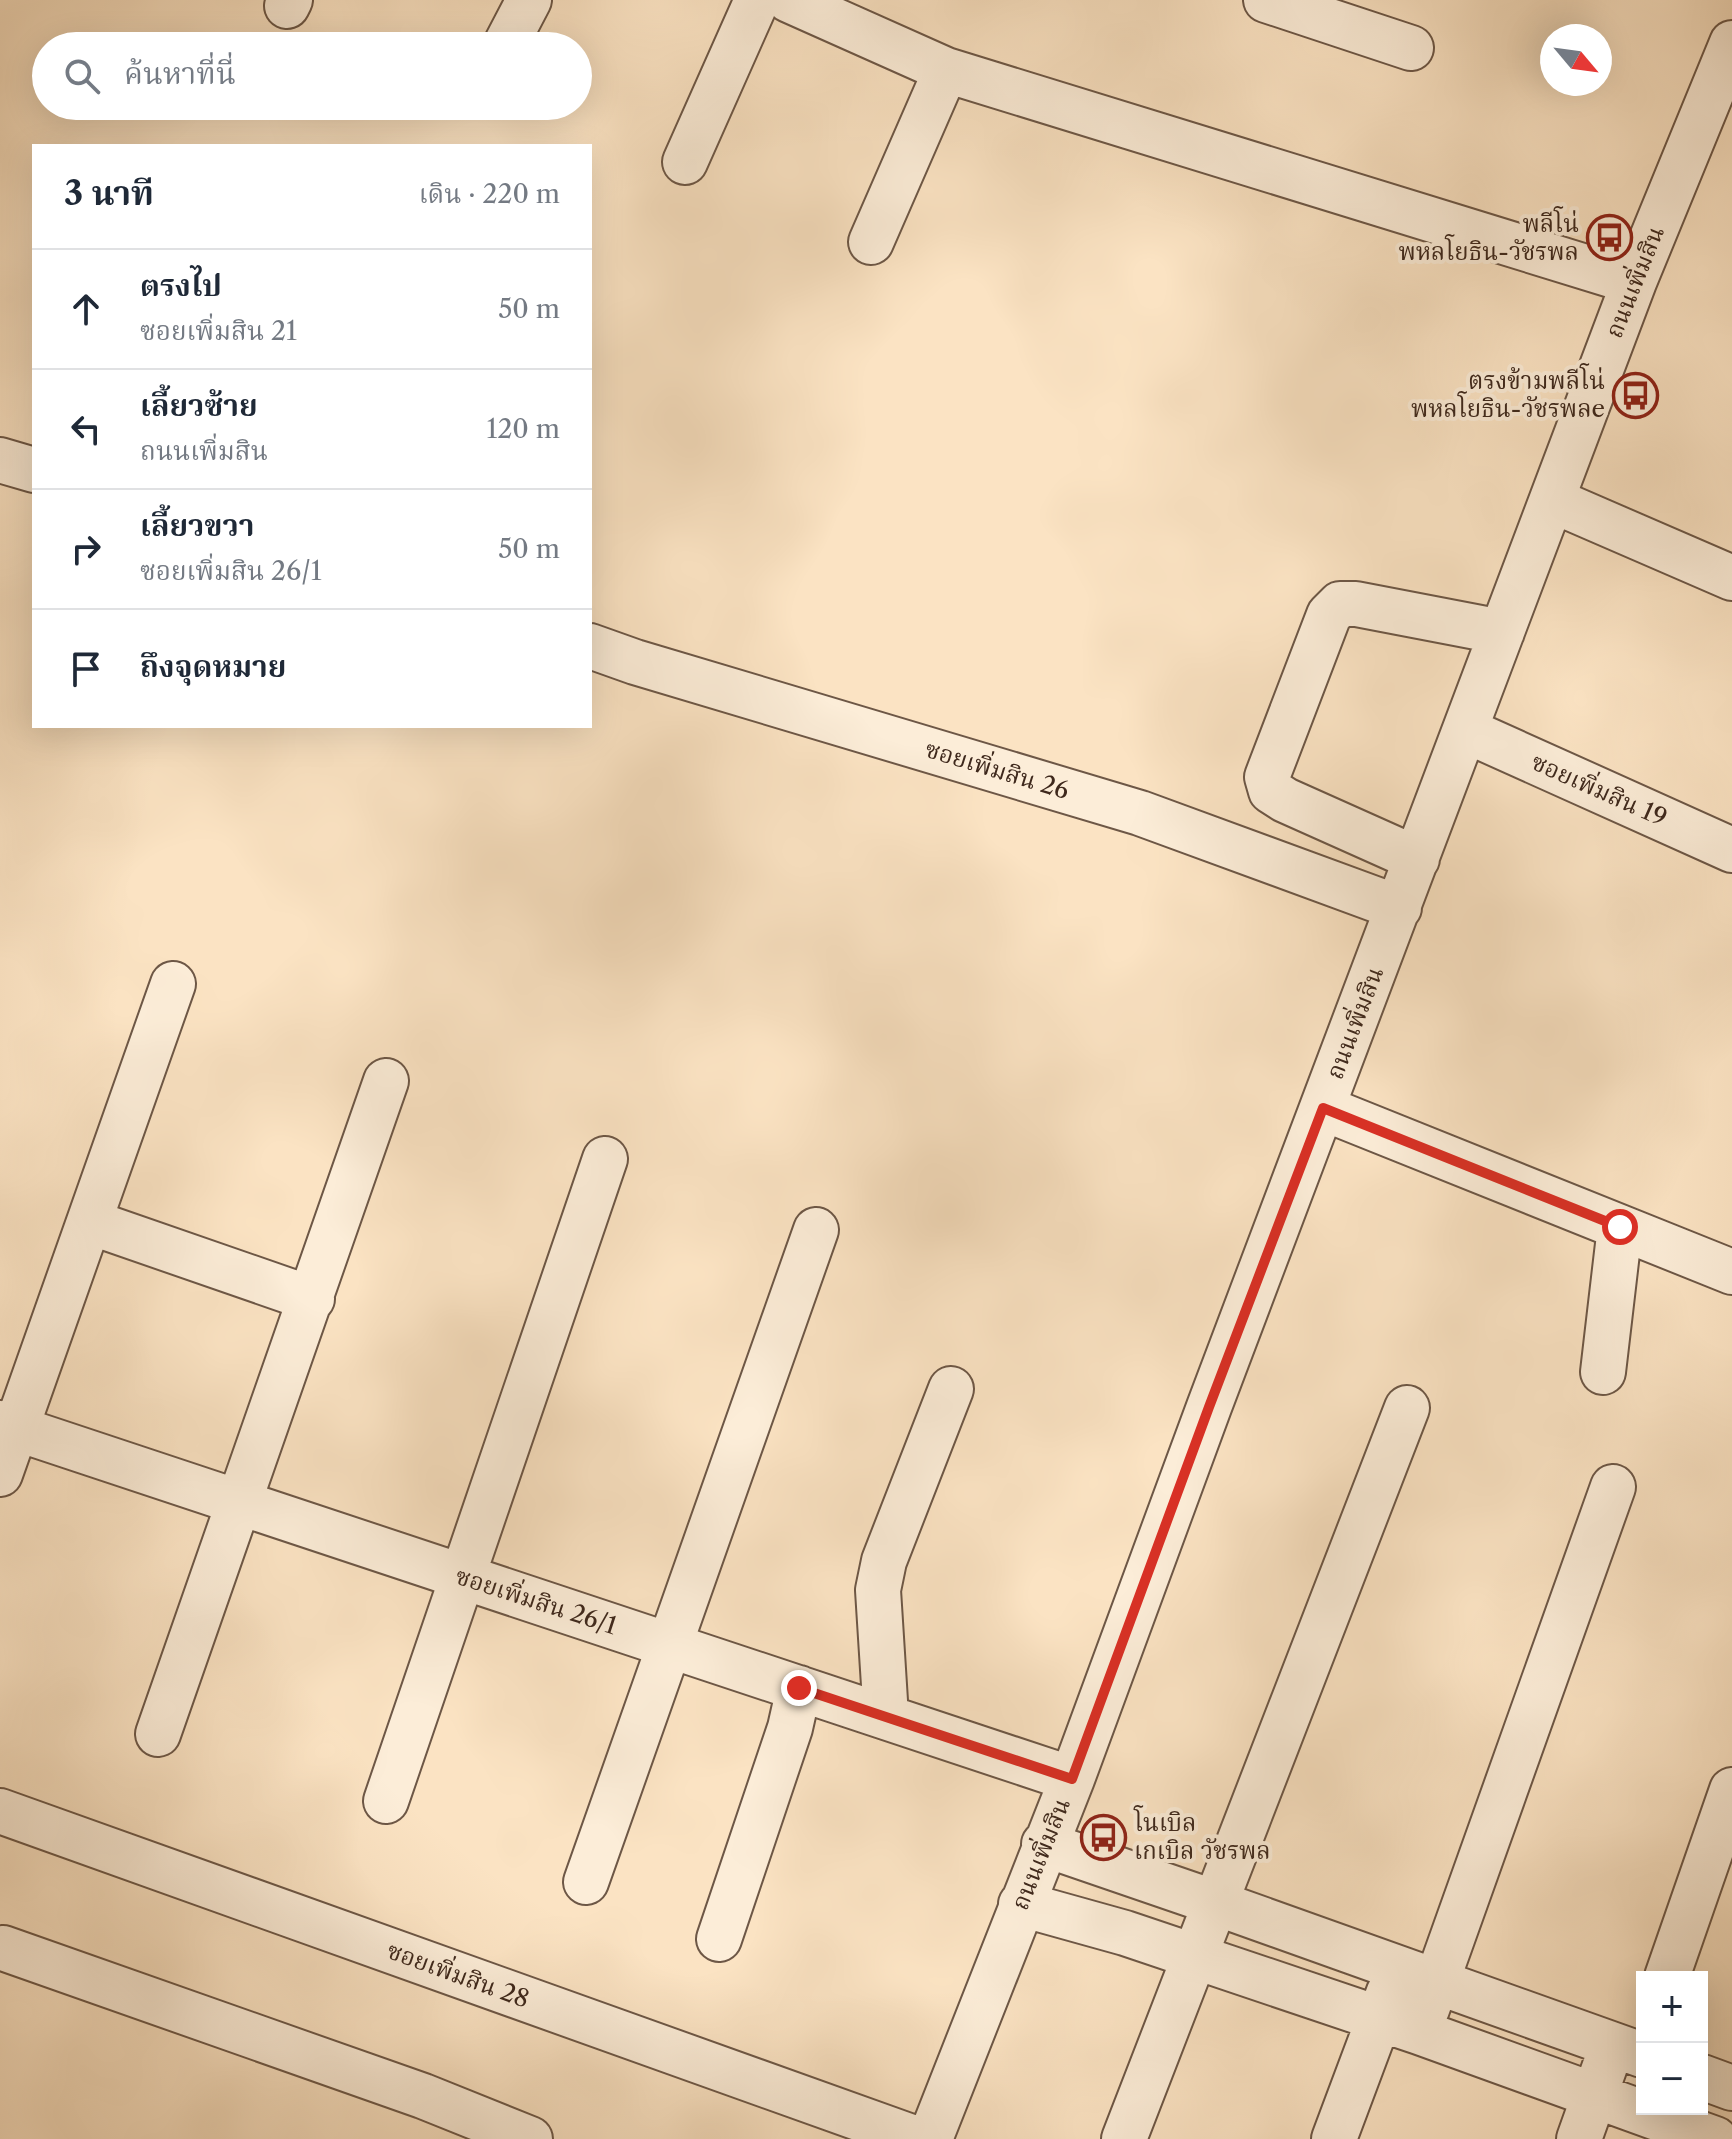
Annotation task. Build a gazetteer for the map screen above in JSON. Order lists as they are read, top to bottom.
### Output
{
  "streets": {
    "street": [
      "ถนนเพิ่มสิน",
      "ซอยเพิ่มสิน 26",
      "ซอยเพิ่มสิน 19",
      "ซอยเพิ่มสิน 26/1",
      "ซอยเพิ่มสิน 28"
    ]
  },
  "crossings": [
    ["ถนนเพิ่มสิน", "ซอยเพิ่มสิน 26"],
    ["ถนนเพิ่มสิน", "ซอยเพิ่มสิน 19"],
    ["ถนนเพิ่มสิน", "ซอยเพิ่มสิน 26/1"]
  ],
  "places": {
    "bus stop": ["พลีโน่ พหลโยธิน-วัชรพล", "ตรงข้ามพลีโน่ พหลโยธิน-วัชรพลe", "โนเบิล เกเบิล วัชรพล"]
  },
  "north": "bottom right",
  "page": {
    "search": "ค้นหาที่นี่",
    "heading": ["3 นาที", "เดิน · 220 m"],
    "list": [
      ["ตรงไป", "ซอยเพิ่มสิน 21", "50 m"],
      ["เลี้ยวซ้าย", "ถนนเพิ่มสิน", "120 m"],
      ["เลี้ยวขวา", "ซอยเพิ่มสิน 26/1", "50 m"],
      "ถึงจุดหมาย"
    ],
    "map_buttons": ["+", "−"]
  }
}
